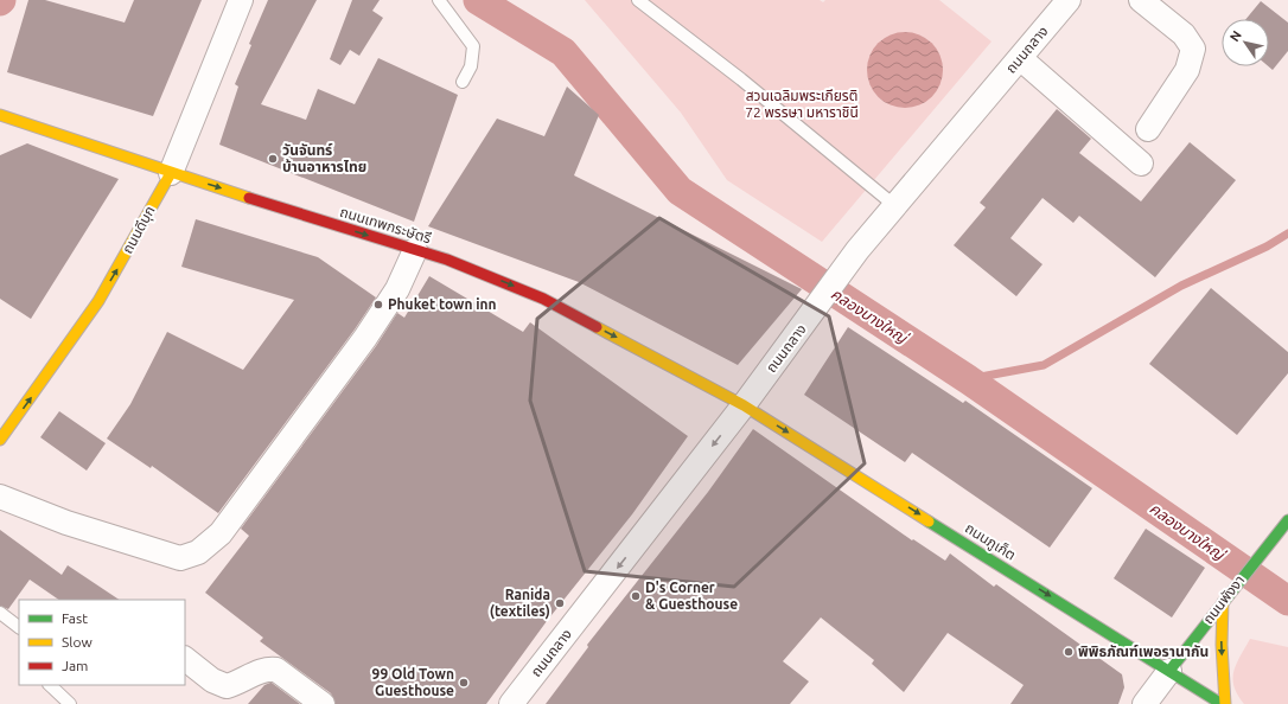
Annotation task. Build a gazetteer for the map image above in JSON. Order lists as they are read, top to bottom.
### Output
{
  "streets": {
    "main road": [
      "ถนนเทพกระษัตรี",
      "ถนนดีบุก",
      "ถนนภูเก็ต",
      "ถนนพังงา"
    ],
    "street": ["ถนนถลาง"]
  },
  "crossings": [
    ["ถนนถลาง", "ถนนเทพกระษัตรี"],
    ["ถนนถลาง", "ถนนภูเก็ต"],
    ["ถนนเทพกระษัตรี", "ถนนดีบุก"],
    ["ถนนเทพกระษัตรี", "ถนนภูเก็ต"],
    ["ถนนภูเก็ต", "ถนนพังงา"]
  ],
  "one_way": [
    "ถนนถลาง",
    "ถนนเทพกระษัตรี",
    "ถนนดีบุก",
    "ถนนภูเก็ต"
  ],
  "water": ["คลองบางใหญ่"],
  "parks": ["สวนเฉลิมพระเกียรติ 72 พรรษา มหาราชินี"],
  "places": [
    "วันจันทร์ บ้านอาหารไทย",
    "Phuket town inn",
    "D's Corner & Guesthouse",
    "Ranida (textiles)",
    "พิพิธภัณฑ์เพอรานากัน",
    "99 Old Town Guesthouse"
  ],
  "legend": ["Fast", "Slow", "Jam"],
  "north": "top left"
}
